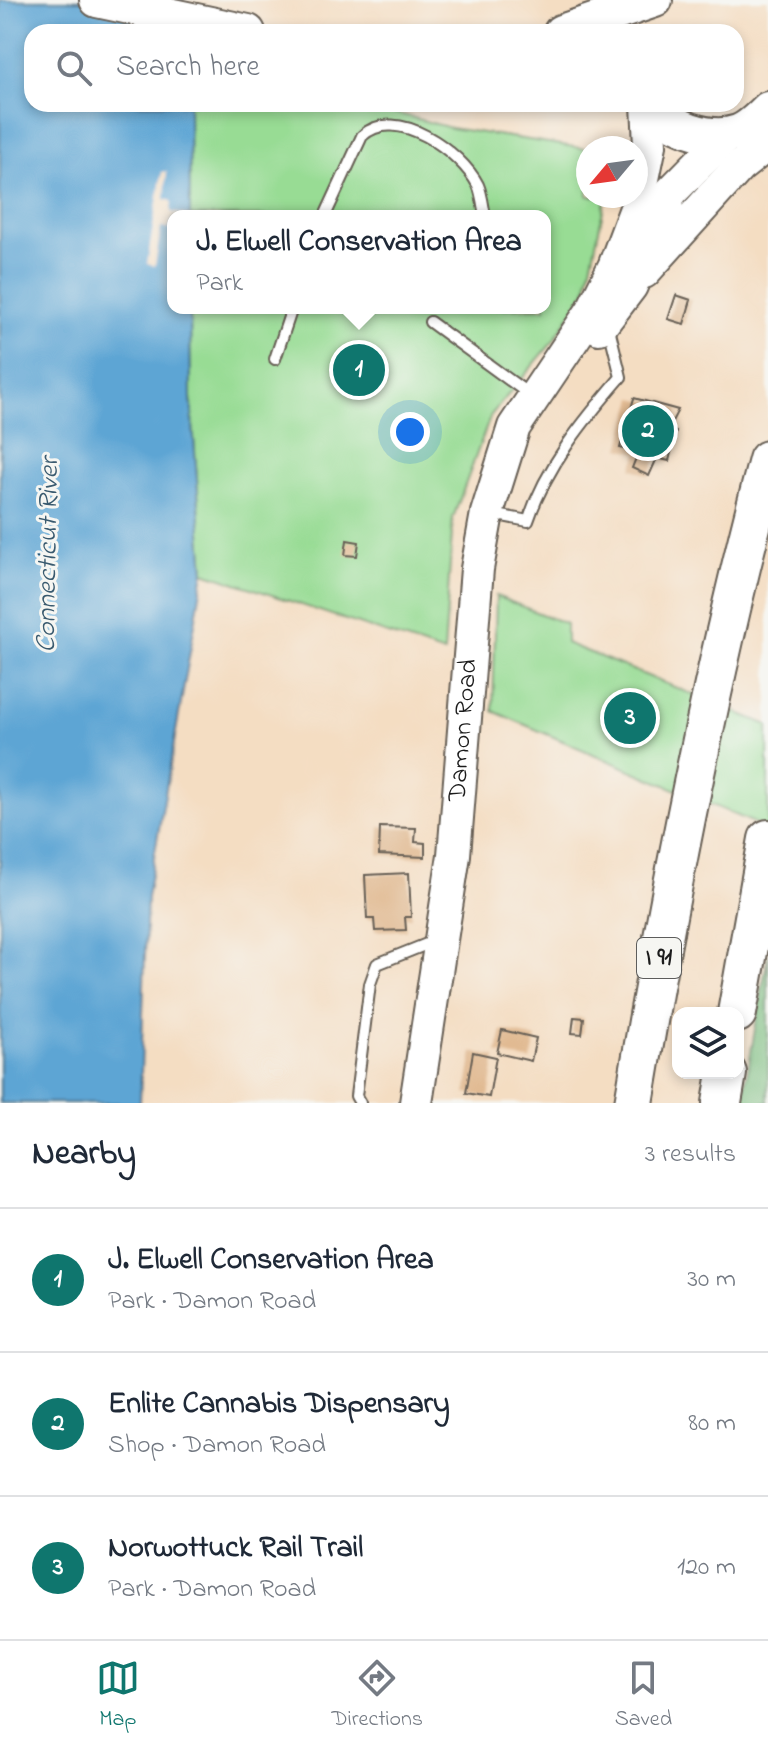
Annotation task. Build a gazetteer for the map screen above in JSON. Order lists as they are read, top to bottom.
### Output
{
  "streets": {
    "highway": ["I 91"],
    "main road": ["Damon Road"]
  },
  "water": ["Connecticut River"],
  "north": "bottom left",
  "page": {
    "search": "Search here",
    "popup": ["J. Elwell Conservation Area", "Park"],
    "pins": ["1", "2", "3"],
    "heading": ["Nearby", "3 results"],
    "list": [
      {
        "mark": "1",
        "name": "J. Elwell Conservation Area",
        "note": "Park · Damon Road",
        "value": "30 m"
      },
      {
        "mark": "2",
        "name": "Enlite Cannabis Dispensary",
        "note": "Shop · Damon Road",
        "value": "80 m"
      },
      {
        "mark": "3",
        "name": "Norwottuck Rail Trail",
        "note": "Park · Damon Road",
        "value": "120 m"
      }
    ],
    "nav": ["Map", "Directions", "Saved"]
  }
}
